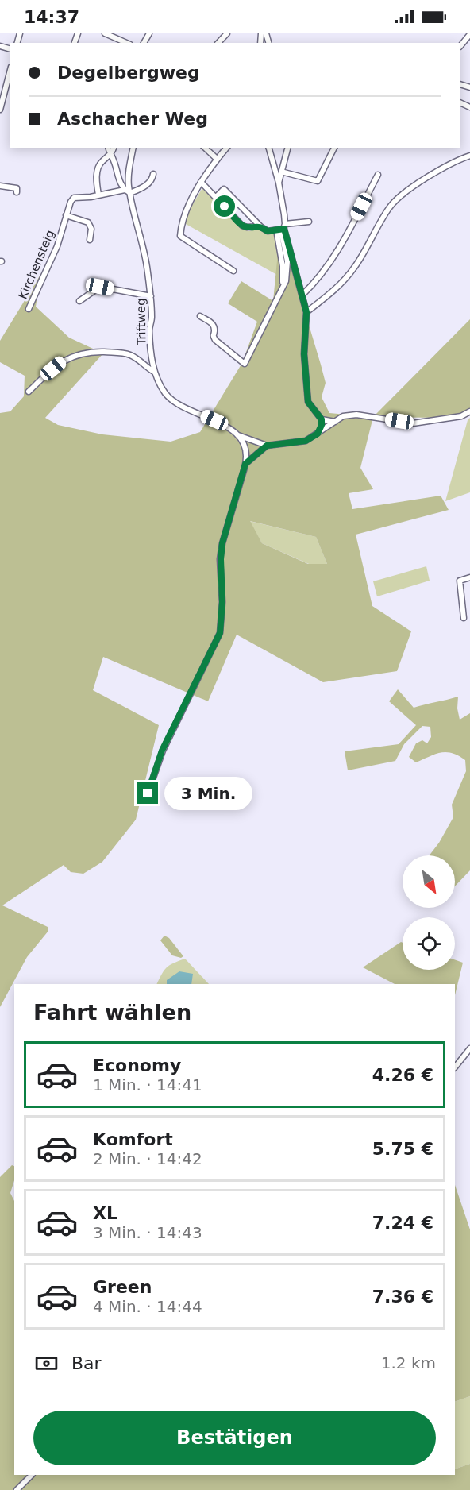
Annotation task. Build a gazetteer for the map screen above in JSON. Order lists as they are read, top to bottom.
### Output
{
  "streets": {
    "street": ["Kirchensteig", "Triftweg"]
  },
  "north": "bottom right",
  "page": {
    "status": "14:37",
    "banner": ["Degelbergweg", "Aschacher Weg"],
    "bubble": "3 Min.",
    "heading": "Fahrt wählen",
    "list": [
      {
        "name": "Economy",
        "note": "1 Min. · 14:41",
        "value": "4.26 €"
      },
      {
        "name": "Komfort",
        "note": "2 Min. · 14:42",
        "value": "5.75 €"
      },
      {
        "name": "XL",
        "note": "3 Min. · 14:43",
        "value": "7.24 €"
      },
      {
        "name": "Green",
        "note": "4 Min. · 14:44",
        "value": "7.36 €"
      }
    ],
    "pay": ["Bar", "1.2 km"],
    "buttons": "Bestätigen"
  }
}
